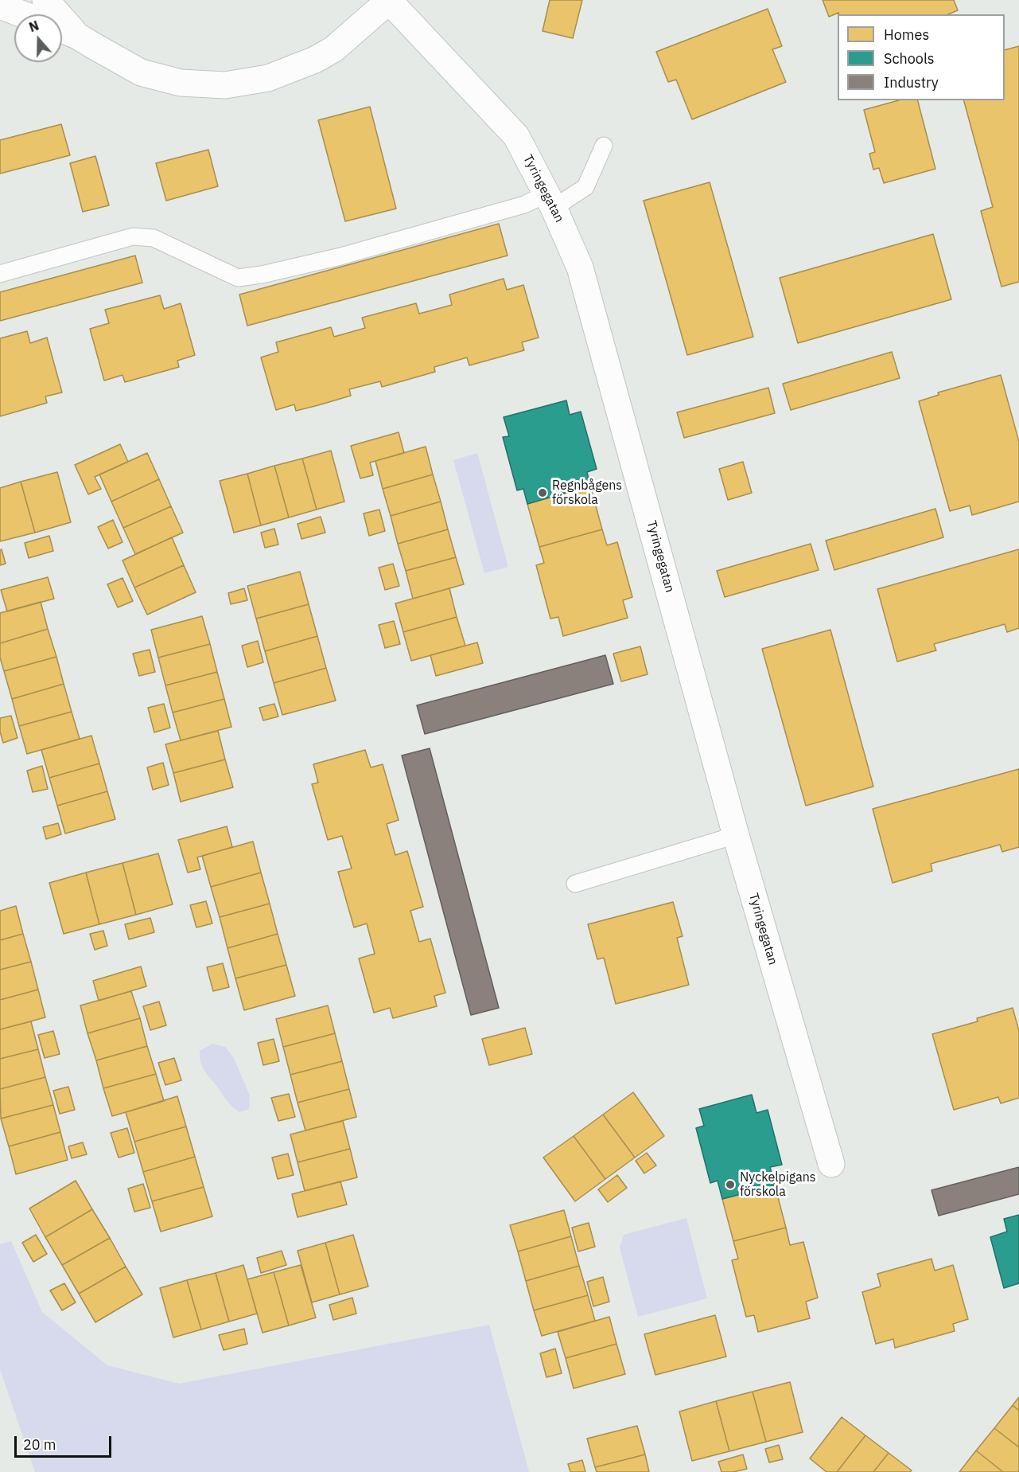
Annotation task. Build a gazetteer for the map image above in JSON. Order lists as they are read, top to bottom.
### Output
{
  "streets": {
    "street": ["Tyringegatan"]
  },
  "places": ["Regnbågens förskola", "Nyckelpigans förskola"],
  "legend": ["Homes", "Schools", "Industry"],
  "scale_bar": "20 m",
  "north": "top"
}
